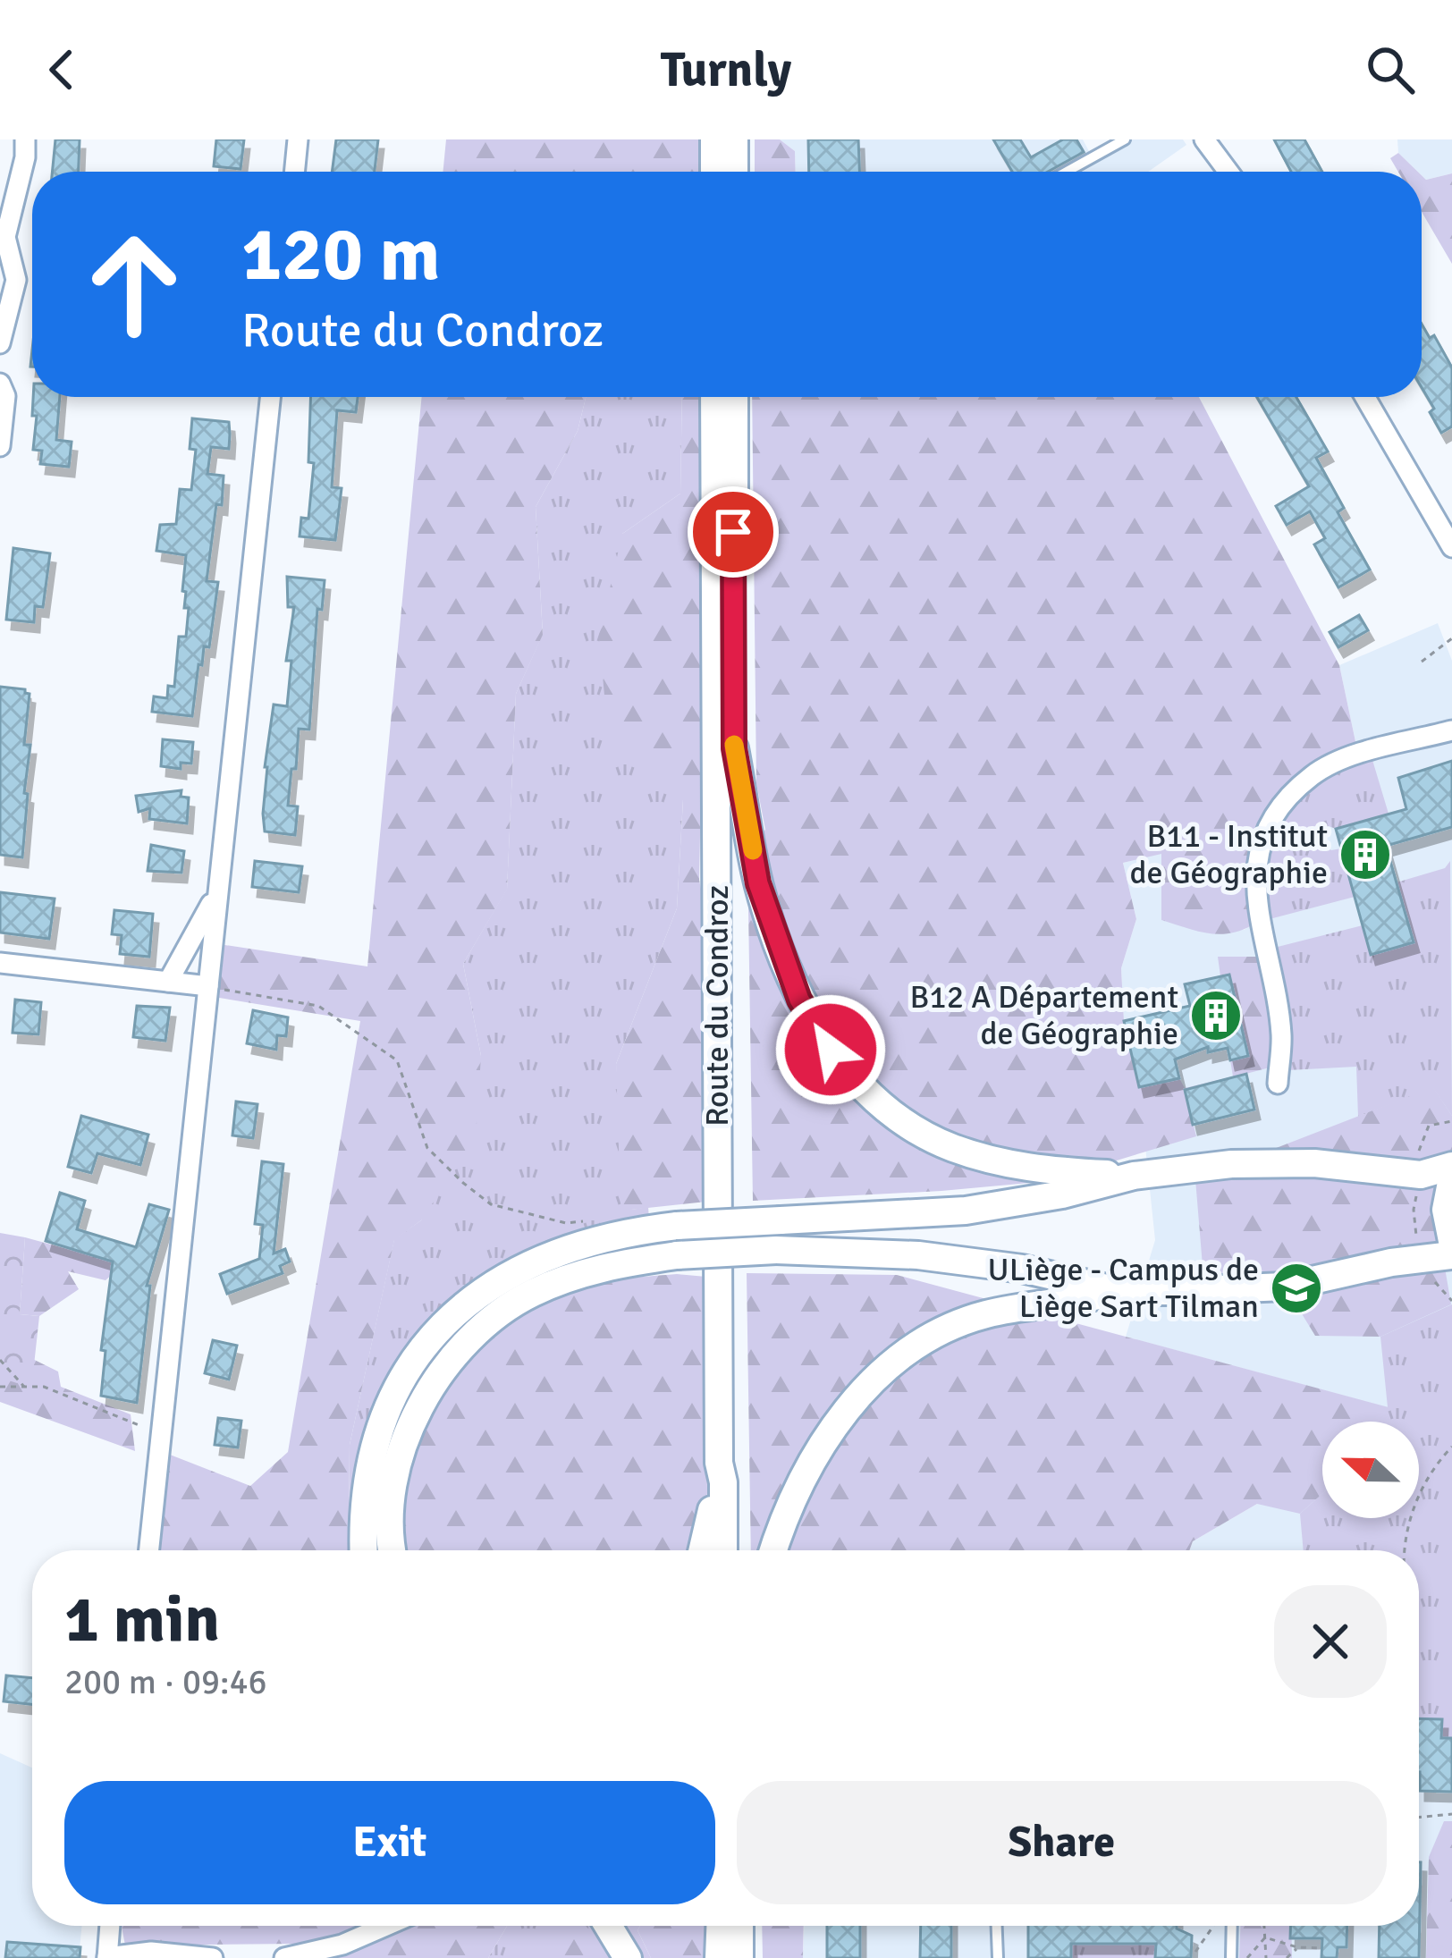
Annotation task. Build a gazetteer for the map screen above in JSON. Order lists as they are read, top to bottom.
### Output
{
  "streets": {
    "main road": ["Route du Condroz"]
  },
  "places": {
    "building": ["B11 - Institut de Géographie", "B12 A Département de Géographie"],
    "school or university": ["ULiège - Campus de Liège Sart Tilman"]
  },
  "north": "left",
  "page": {
    "header": "Turnly",
    "turn": ["120 m", "Route du Condroz"],
    "heading": ["1 min", "200 m · 09:46"],
    "buttons": ["Exit", "Share"]
  }
}
